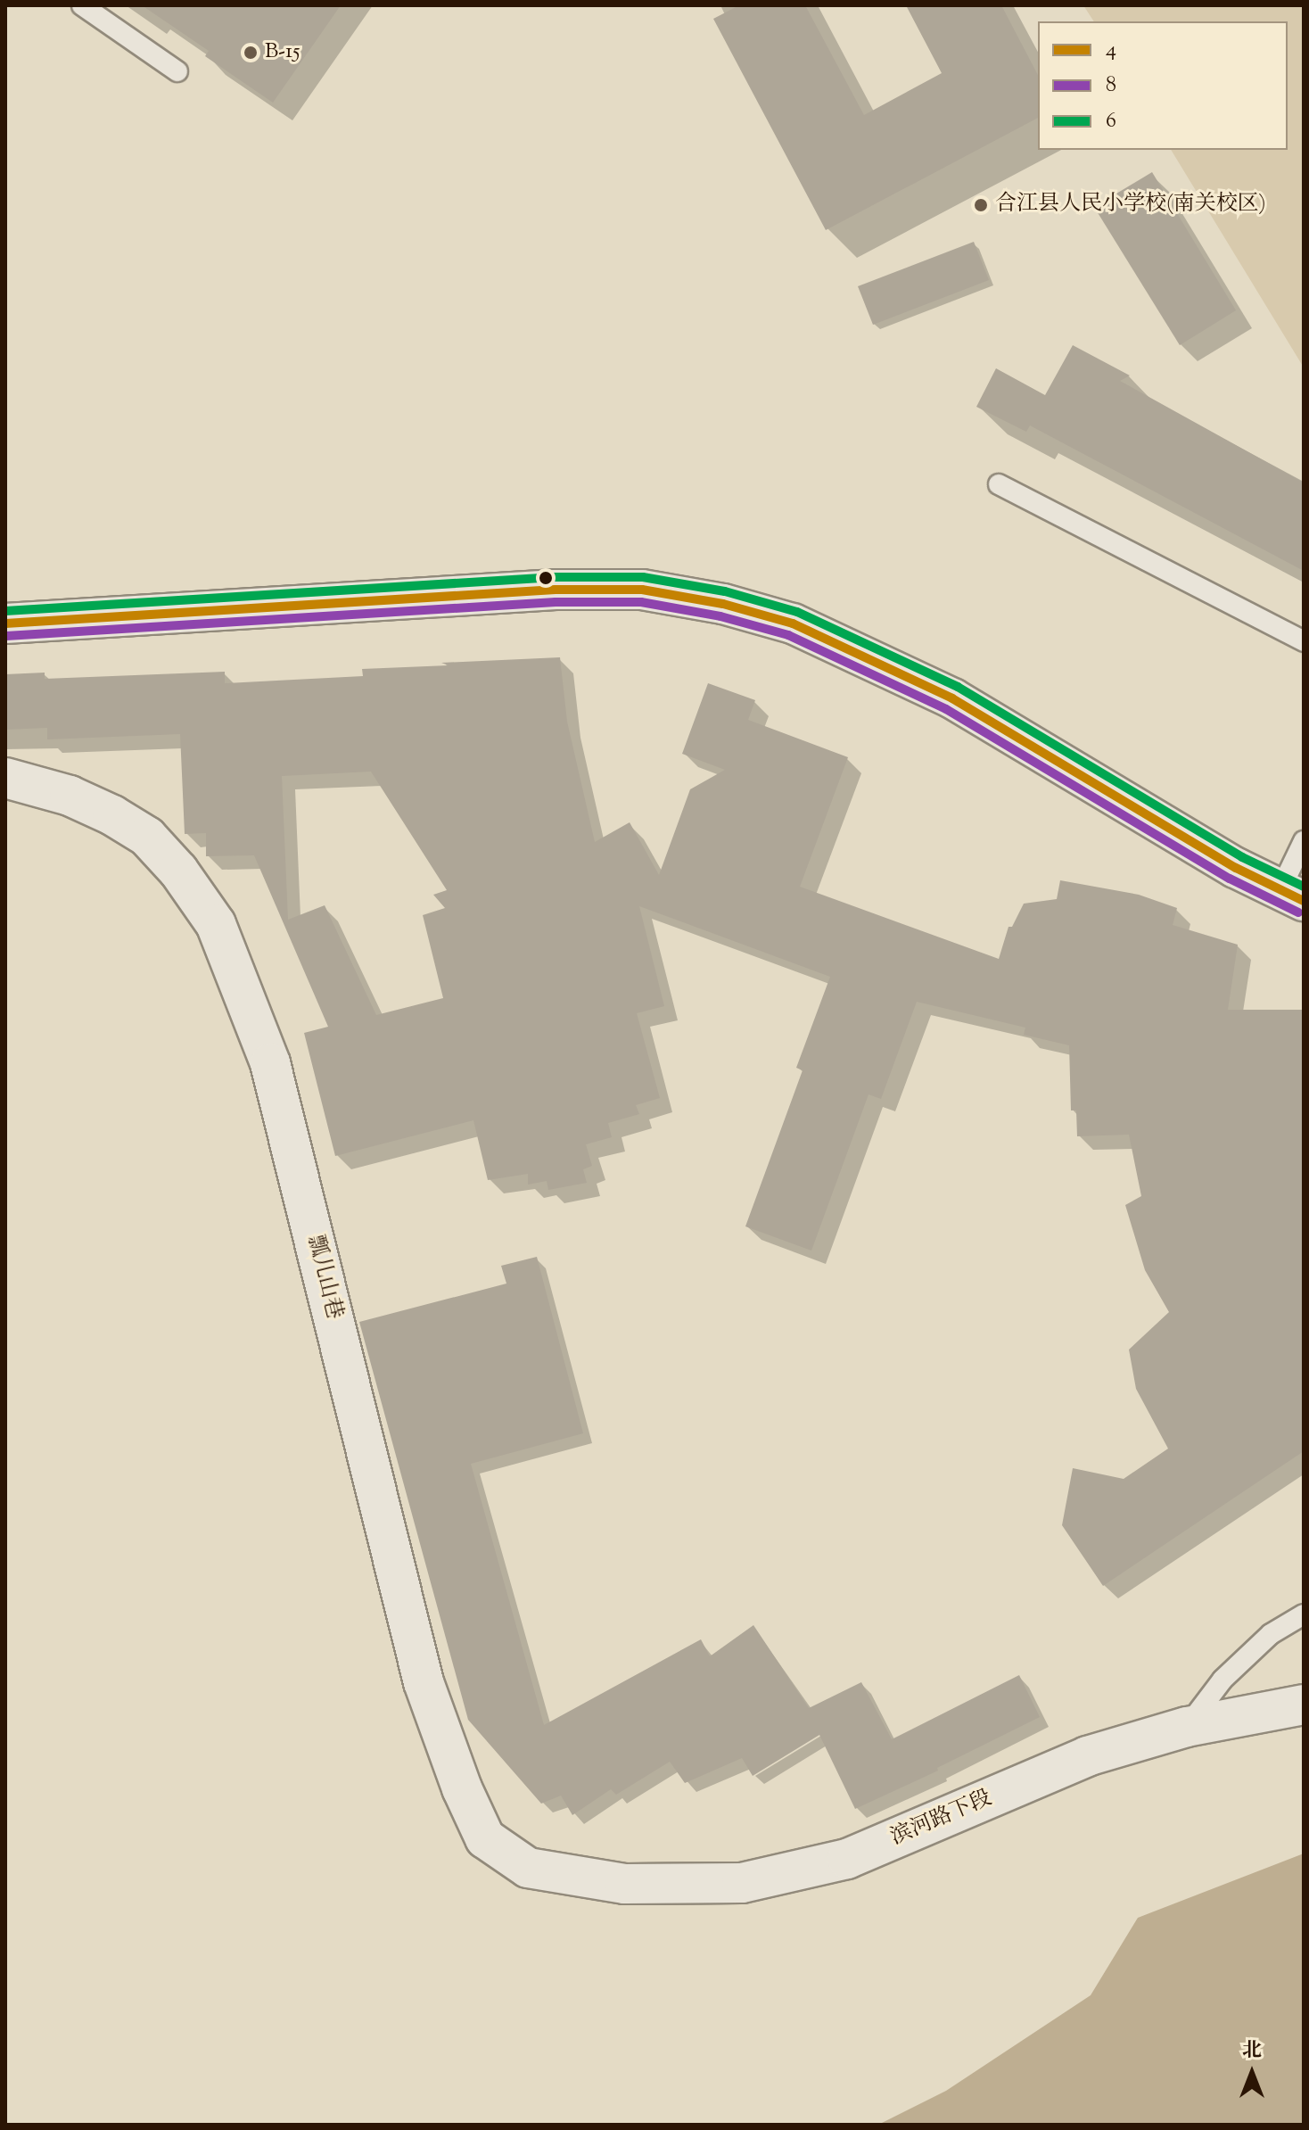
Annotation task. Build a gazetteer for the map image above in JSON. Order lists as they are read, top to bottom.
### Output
{
  "streets": {
    "street": ["瓢儿山巷", "滨河路下段"]
  },
  "crossings": [
    ["瓢儿山巷", "滨河路下段"]
  ],
  "places": ["B-15", "合江县人民小学校(南关校区)"],
  "lines": ["transit line 6", "transit line 4", "transit line 8"],
  "legend": ["4", "8", "6"],
  "north": "top"
}
